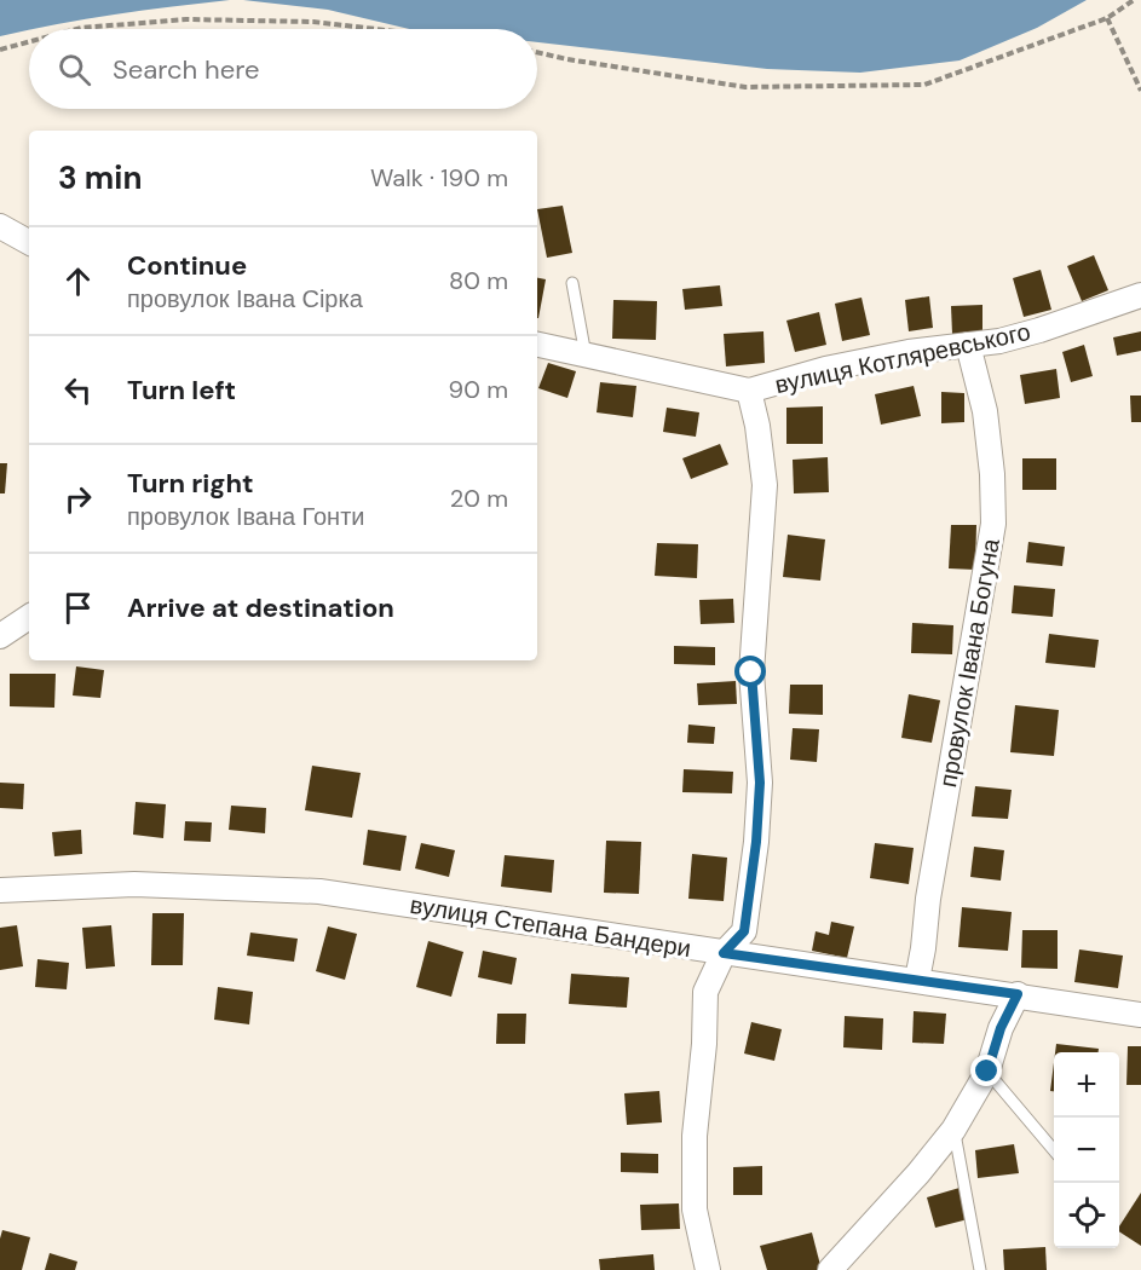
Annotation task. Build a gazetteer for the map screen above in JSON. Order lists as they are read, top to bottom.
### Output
{
  "streets": {
    "street": ["вулиця Котляревського", "провулок Івана Богуна", "вулиця Степана Бандери"]
  },
  "crossings": [
    ["вулиця Котляревського", "провулок Івана Богуна"],
    ["провулок Івана Богуна", "вулиця Степана Бандери"]
  ],
  "page": {
    "search": "Search here",
    "heading": ["3 min", "Walk · 190 m"],
    "list": [
      ["Continue", "провулок Івана Сірка", "80 m"],
      ["Turn left", "90 m"],
      ["Turn right", "провулок Івана Гонти", "20 m"],
      "Arrive at destination"
    ],
    "map_buttons": ["+", "−"]
  }
}
